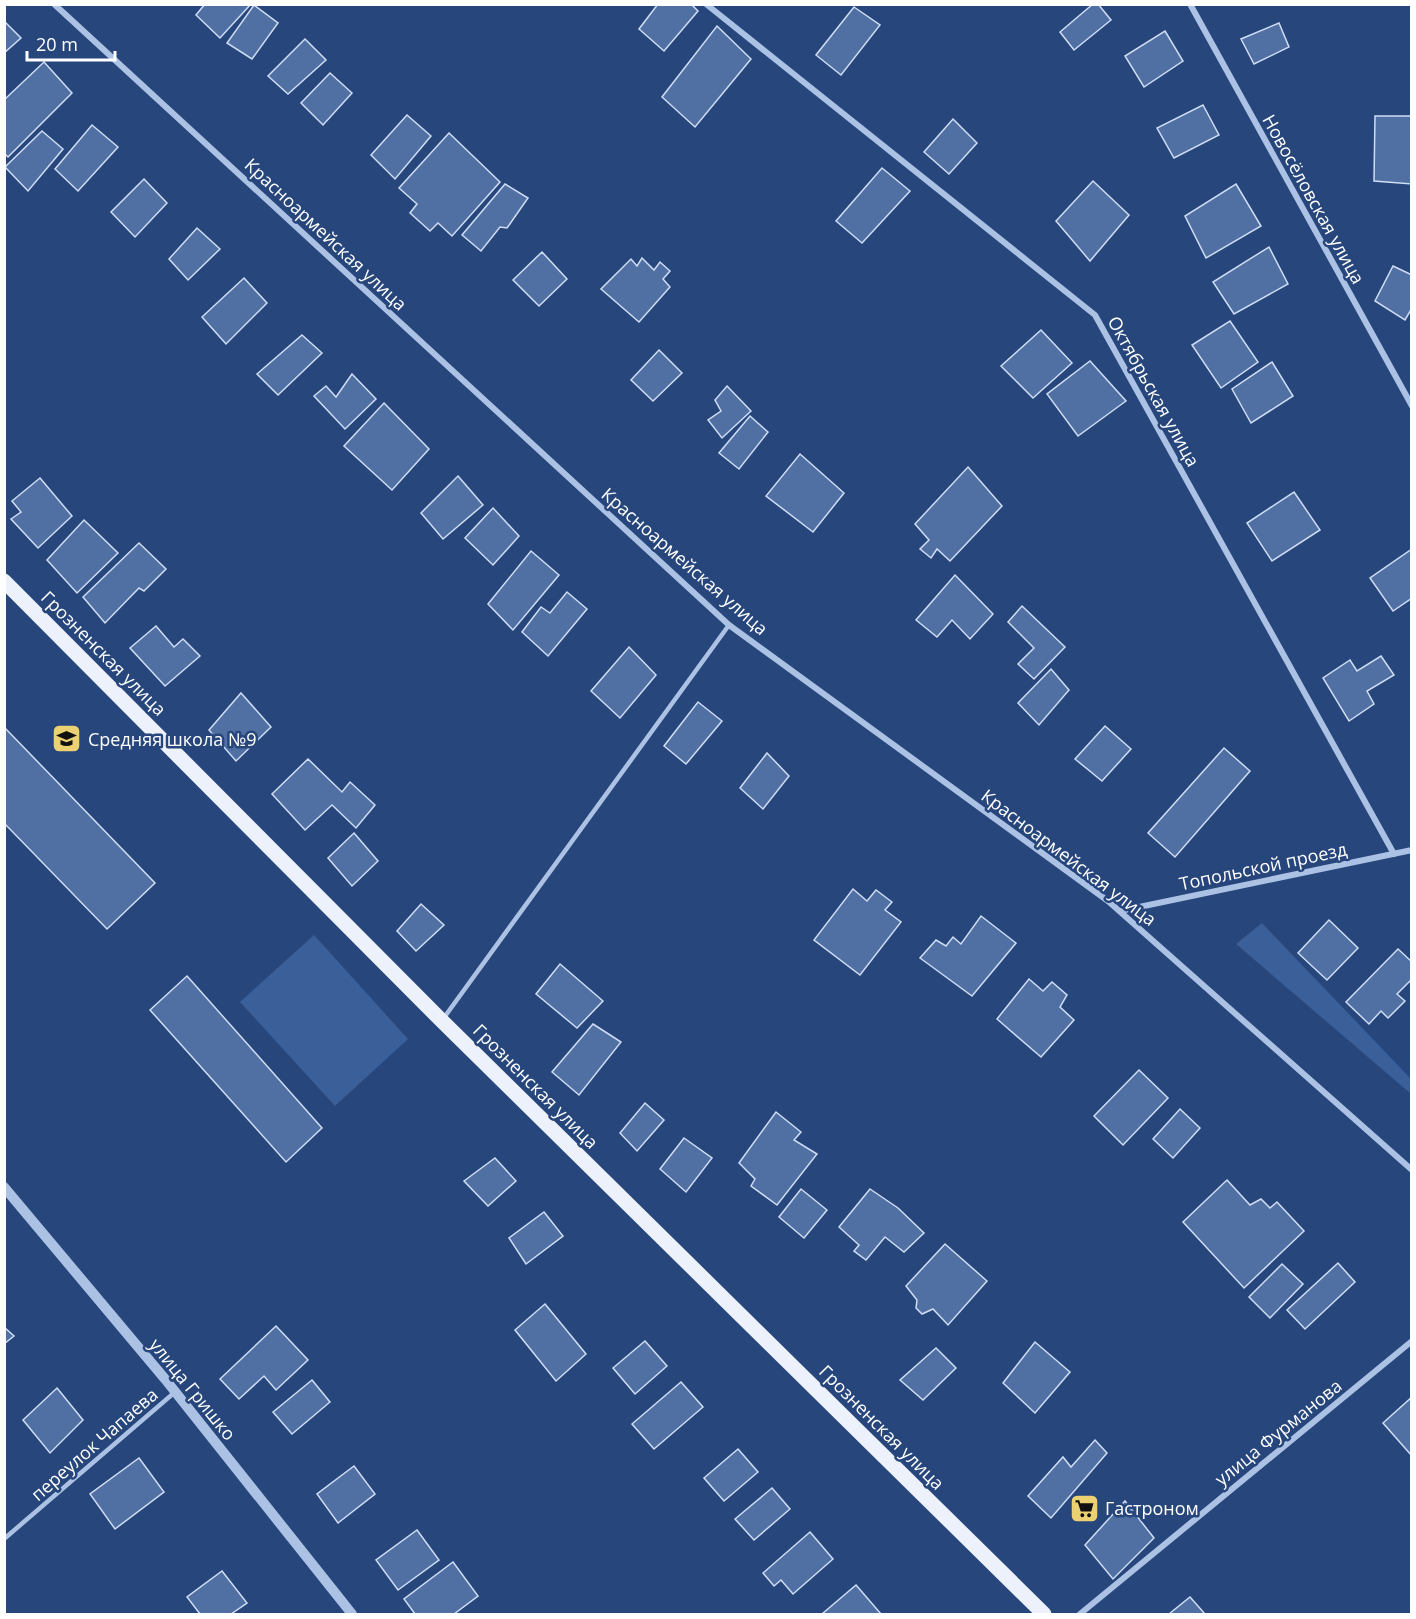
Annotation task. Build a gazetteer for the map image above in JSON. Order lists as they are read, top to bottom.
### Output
{
  "streets": {
    "main road": ["Грозненская улица"],
    "street": [
      "Новосёловская улица",
      "Красноармейская улица",
      "Октябрьская улица",
      "Топольской проезд",
      "улица Гришко",
      "улица Фурманова"
    ],
    "lane": ["переулок Чапаева"]
  },
  "crossings": [
    ["Красноармейская улица", "Топольской проезд"],
    ["Октябрьская улица", "Топольской проезд"],
    ["улица Гришко", "переулок Чапаева"]
  ],
  "places": {
    "school or university": ["Средняя школа №9"],
    "supermarket": ["Гастроном"]
  },
  "scale_bar": "20 m"
}
